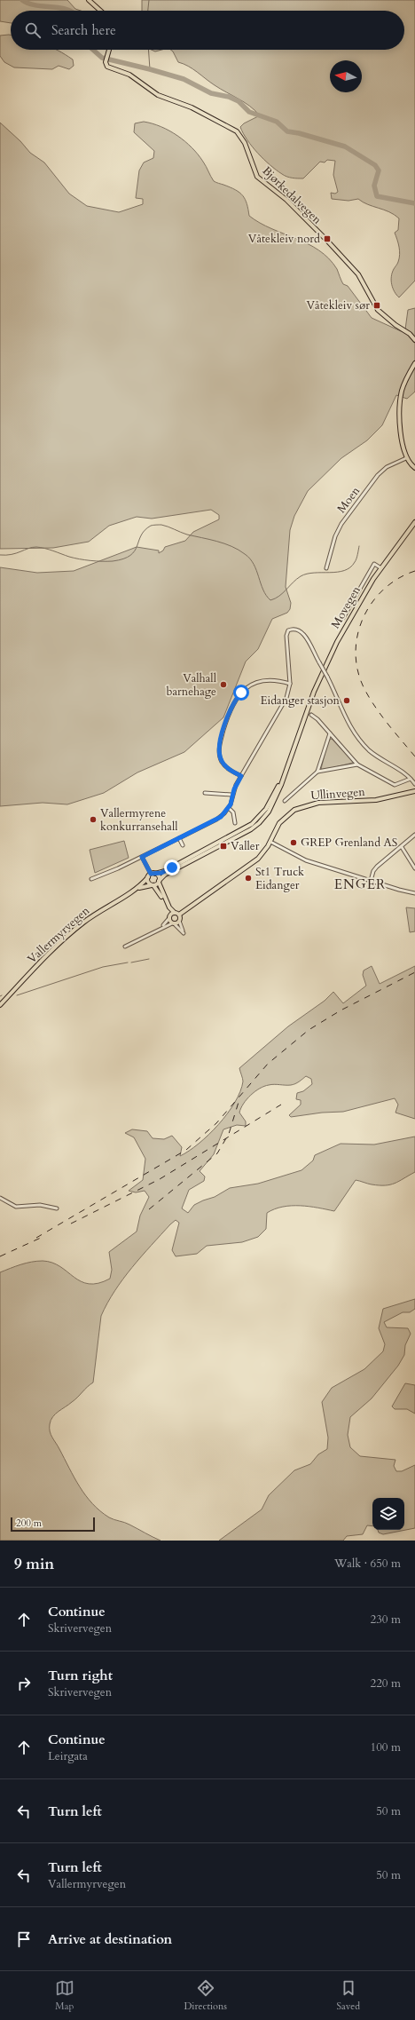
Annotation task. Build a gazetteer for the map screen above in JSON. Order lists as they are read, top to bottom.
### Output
{
  "streets": {
    "main road": [
      "Bjørkedalvegen",
      "Movegen",
      "Ullinvegen",
      "Vallermyrvegen"
    ],
    "street": ["Moen"]
  },
  "crossings": [
    ["Movegen", "Vallermyrvegen"]
  ],
  "districts": ["ENGER"],
  "places": {
    "transit": ["Våtekleiv nord", "Våtekleiv sør", "Valler"],
    "other": [
      "Valhall barnehage",
      "Eidanger stasjon",
      "Vallermyrene konkurransehall",
      "GREP Grenland AS",
      "St1 Truck Eidanger"
    ]
  },
  "scale_bar": "200 m",
  "north": "left",
  "page": {
    "search": "Search here",
    "scale": "200 m",
    "heading": ["9 min", "Walk · 650 m"],
    "list": [
      ["Continue", "Skrivervegen", "230 m"],
      ["Turn right", "Skrivervegen", "220 m"],
      ["Continue", "Leirgata", "100 m"],
      ["Turn left", "50 m"],
      ["Turn left", "Vallermyrvegen", "50 m"],
      "Arrive at destination"
    ],
    "nav": ["Map", "Directions", "Saved"]
  }
}
